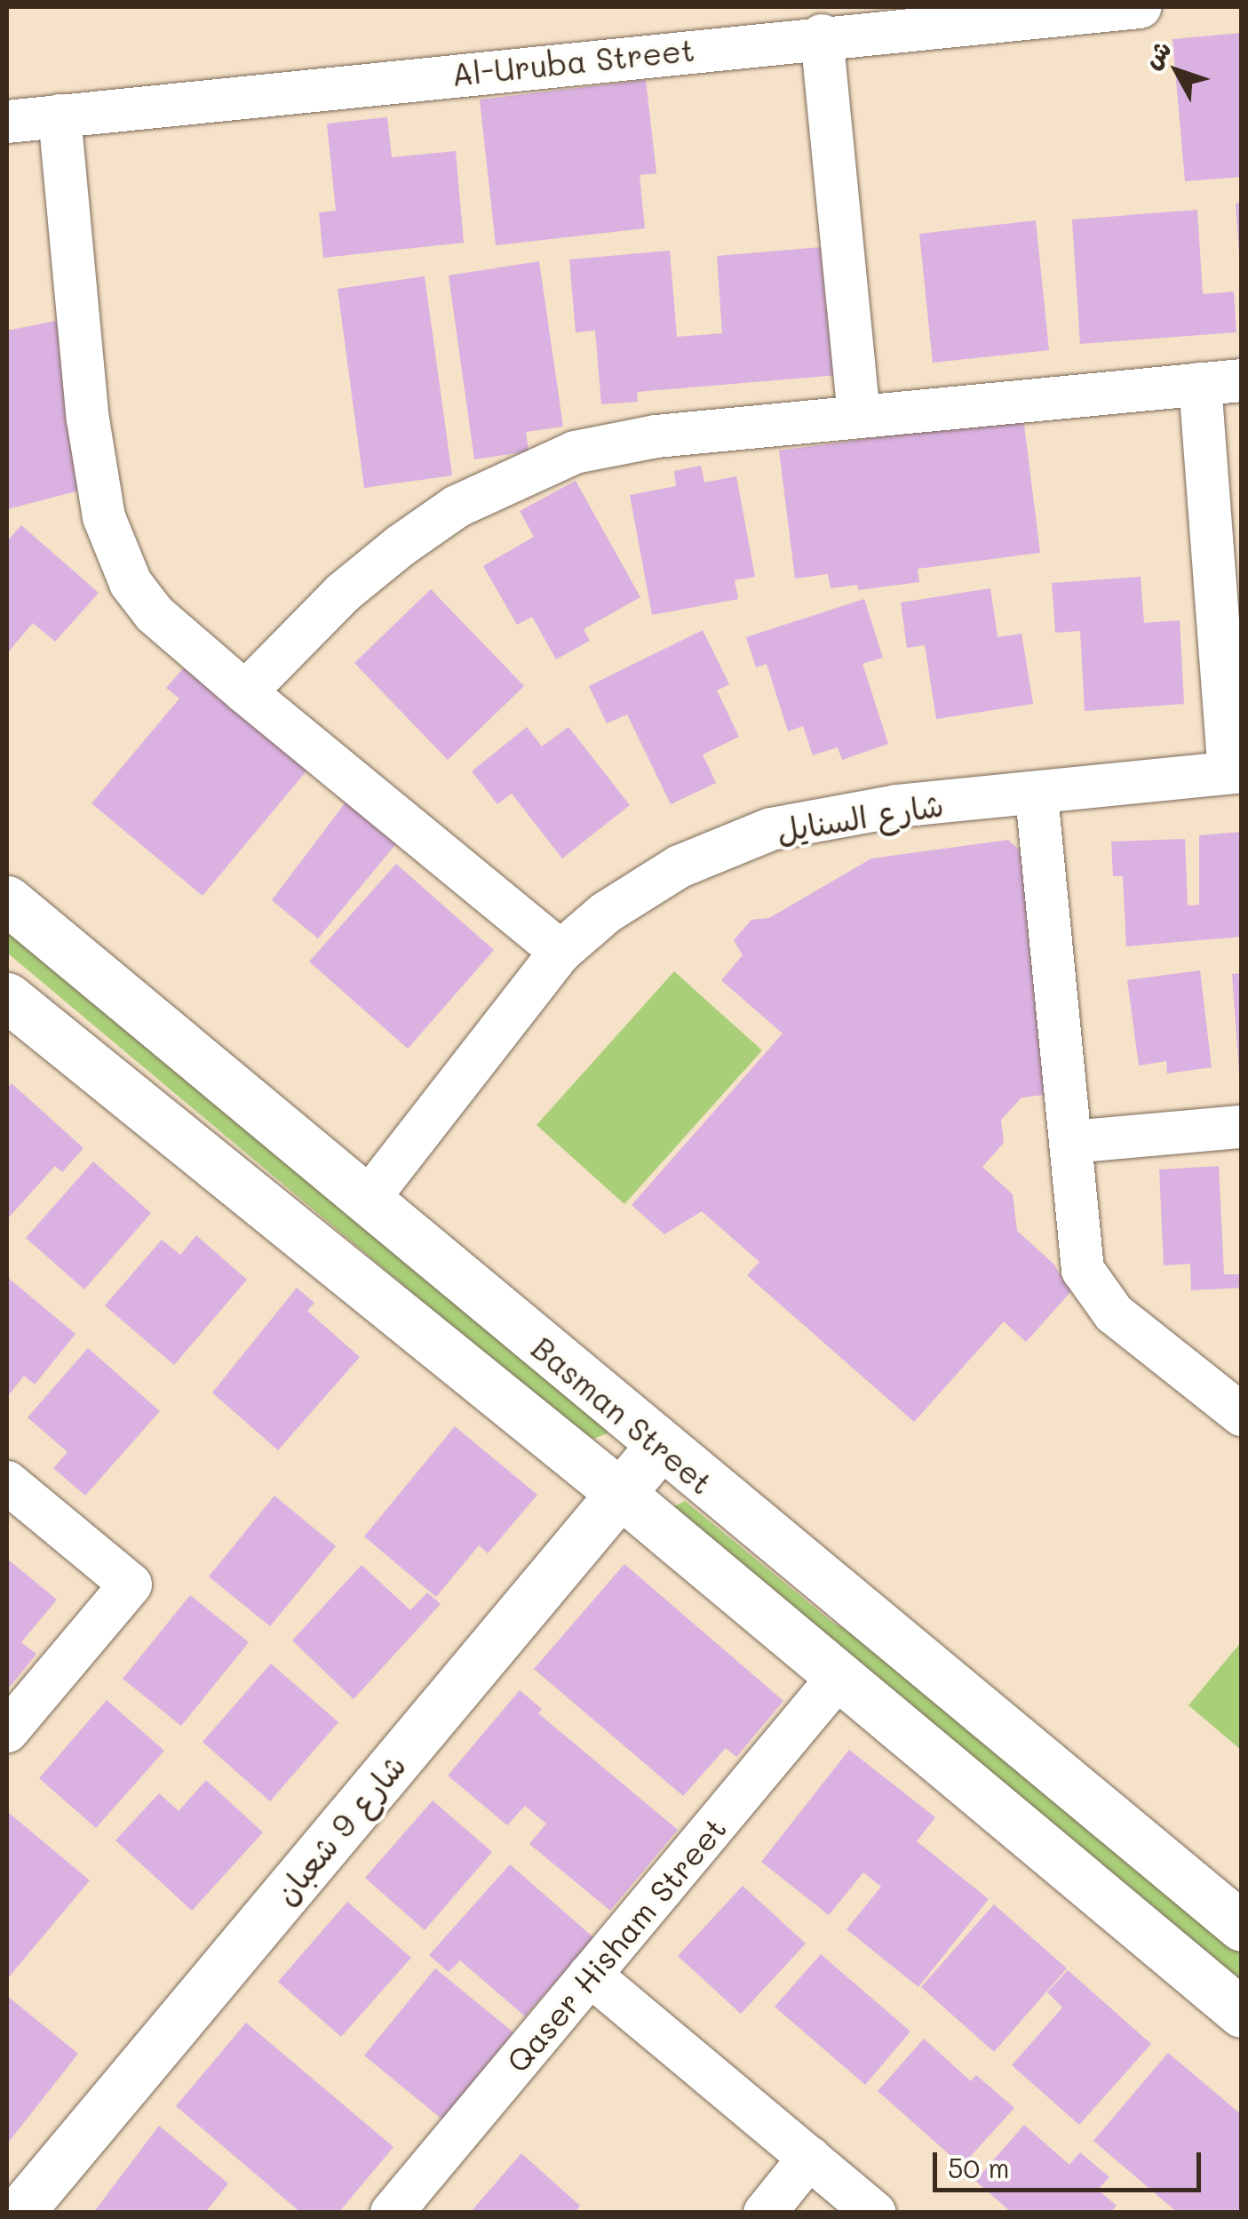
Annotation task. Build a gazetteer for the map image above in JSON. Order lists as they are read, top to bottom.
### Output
{
  "streets": {
    "main road": ["Basman Street", "شارع 9 شعبان"],
    "street": ["Al-Uruba Street", "شارع السنايل", "Qaser Hisham Street"]
  },
  "crossings": [
    ["شارع السنايل", "Basman Street"],
    ["Basman Street", "شارع 9 شعبان"],
    ["Basman Street", "Qaser Hisham Street"]
  ],
  "scale_bar": "50 m",
  "north": "top left"
}
